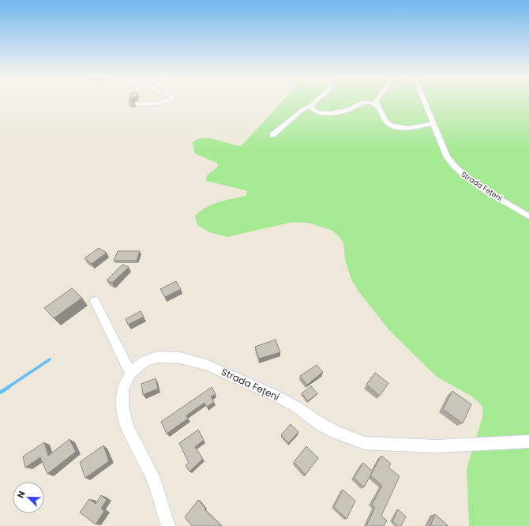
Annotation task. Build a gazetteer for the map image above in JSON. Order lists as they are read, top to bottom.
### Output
{
  "streets": {
    "street": ["Strada Fețeni"]
  },
  "north": "top left"
}
